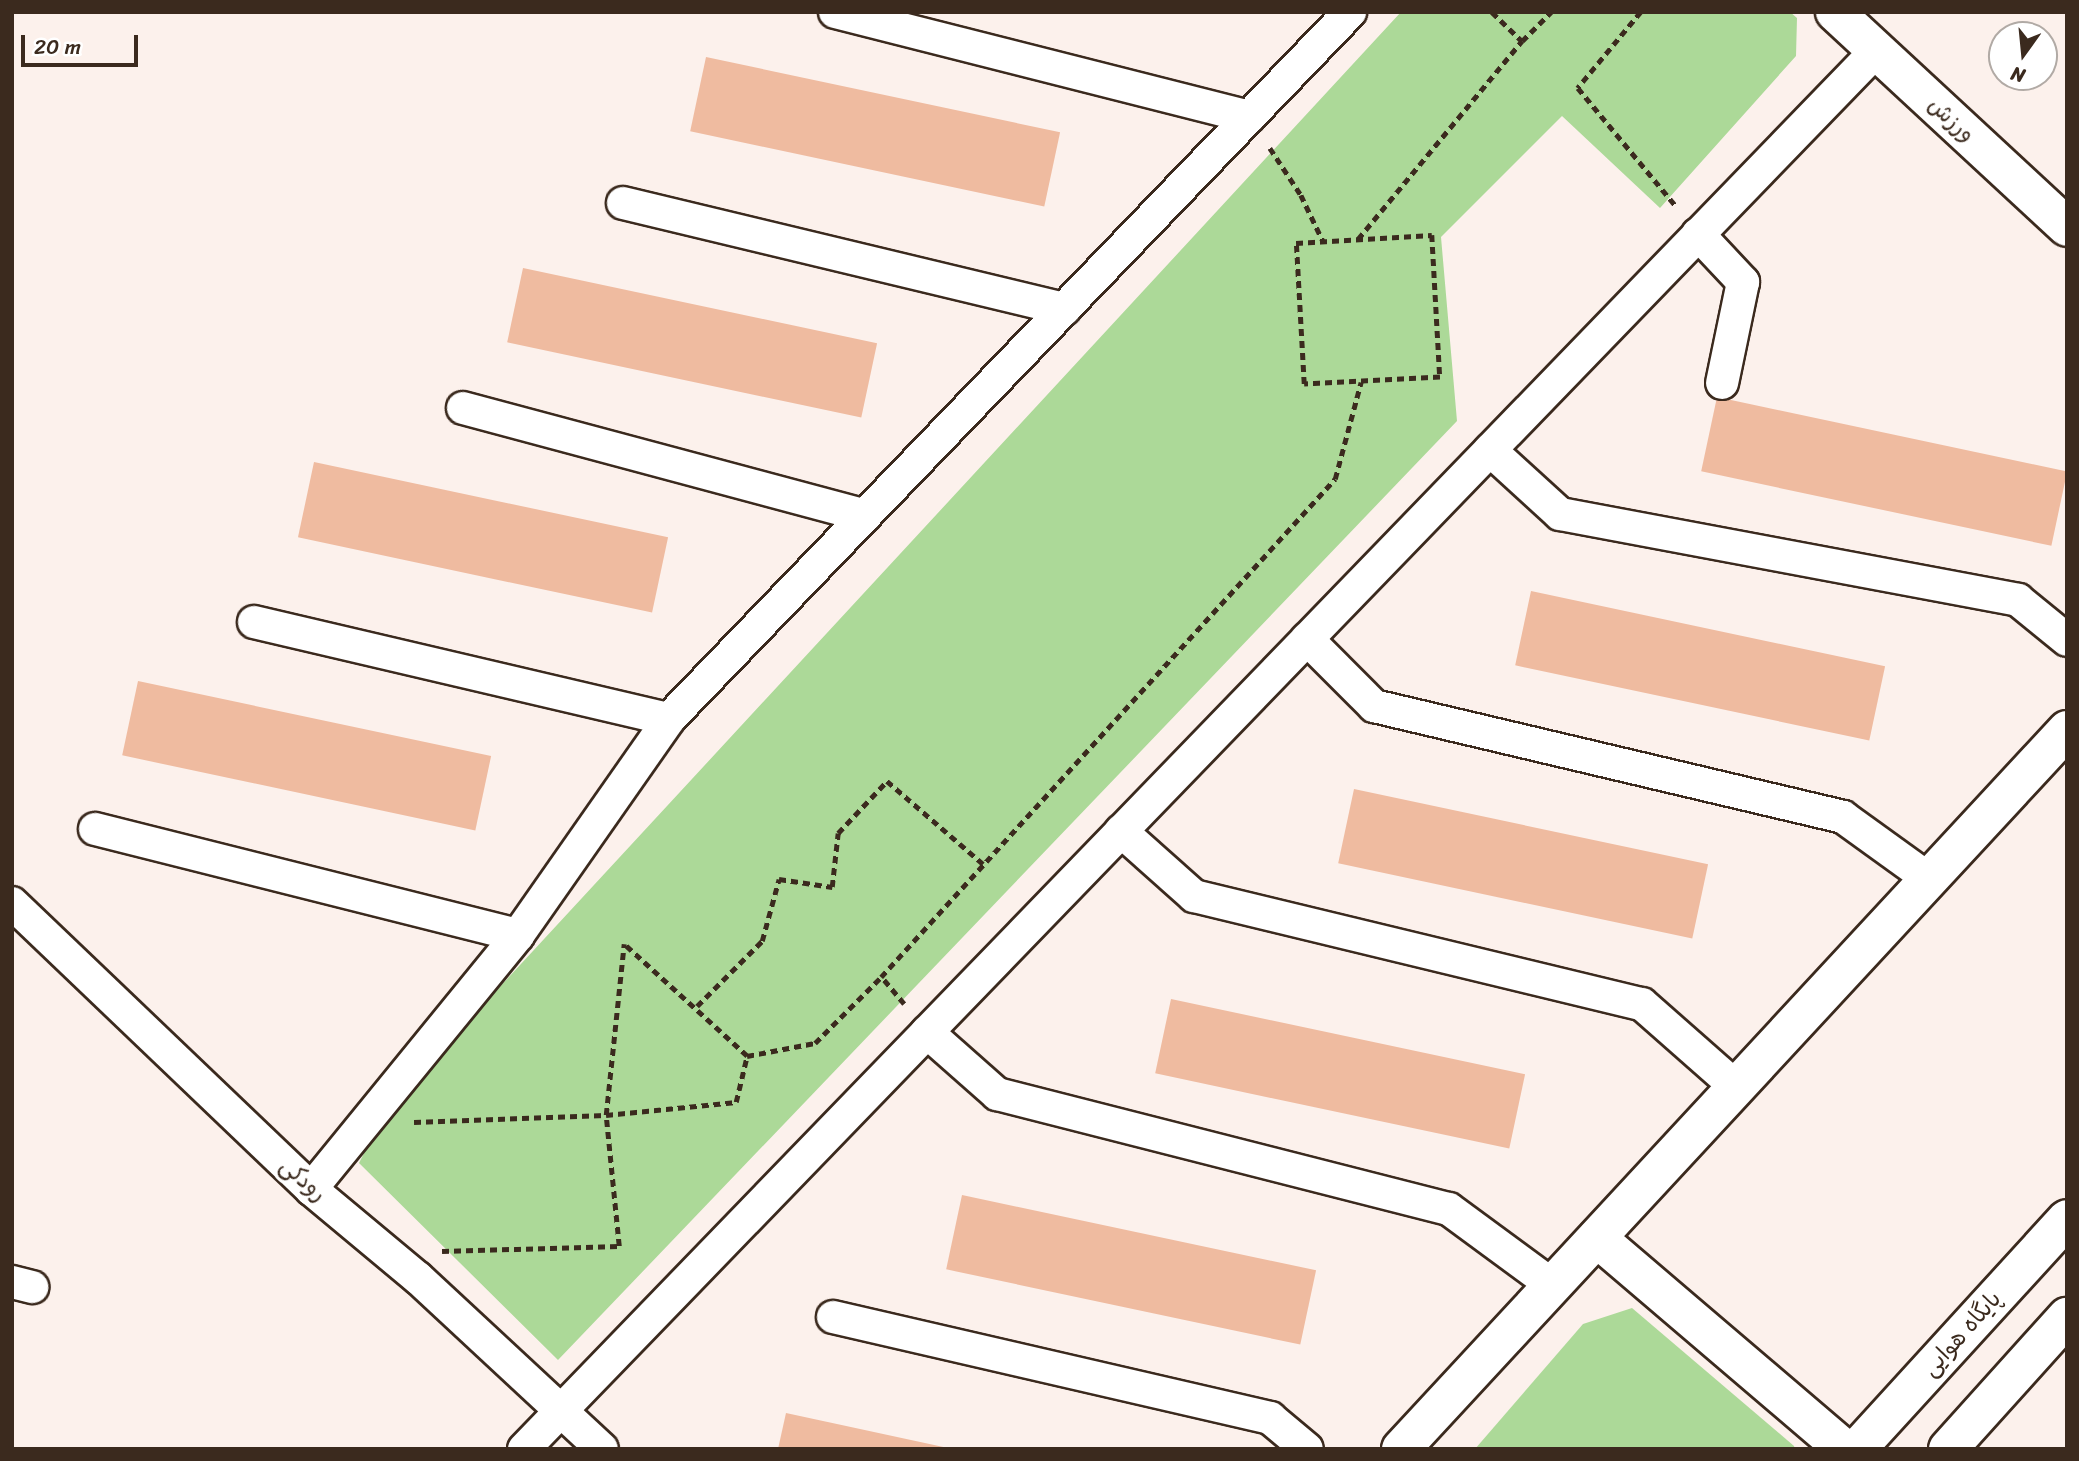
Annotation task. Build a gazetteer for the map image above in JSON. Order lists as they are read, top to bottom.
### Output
{
  "streets": {
    "street": ["ورزش", "رودکی", "پایگاه هوایی"]
  },
  "scale_bar": "20 m",
  "north": "bottom"
}
